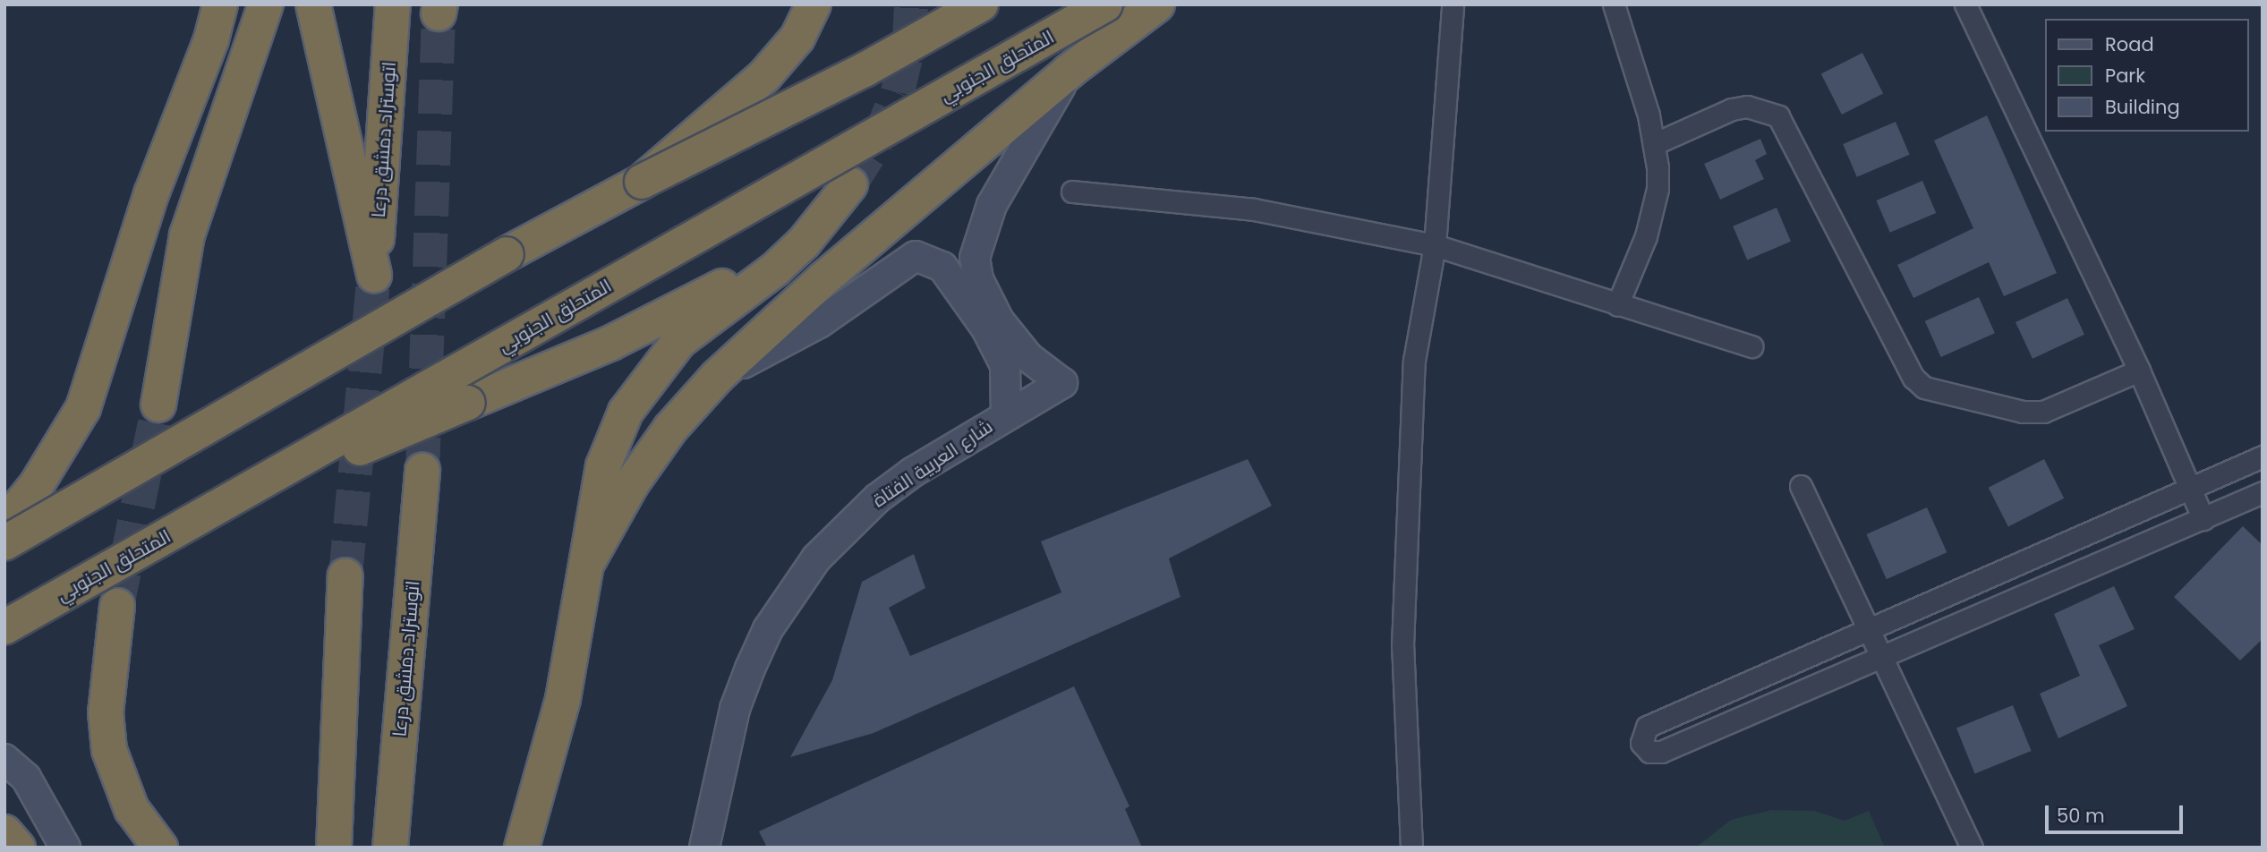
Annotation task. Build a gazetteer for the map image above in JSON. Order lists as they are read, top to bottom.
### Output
{
  "streets": {
    "highway": ["المتحلق الجنوبي", "اتوستراد دمشق درعا"],
    "street": ["شارع العربية الفتاة"]
  },
  "legend": ["Road", "Park", "Building"],
  "scale_bar": "50 m"
}
